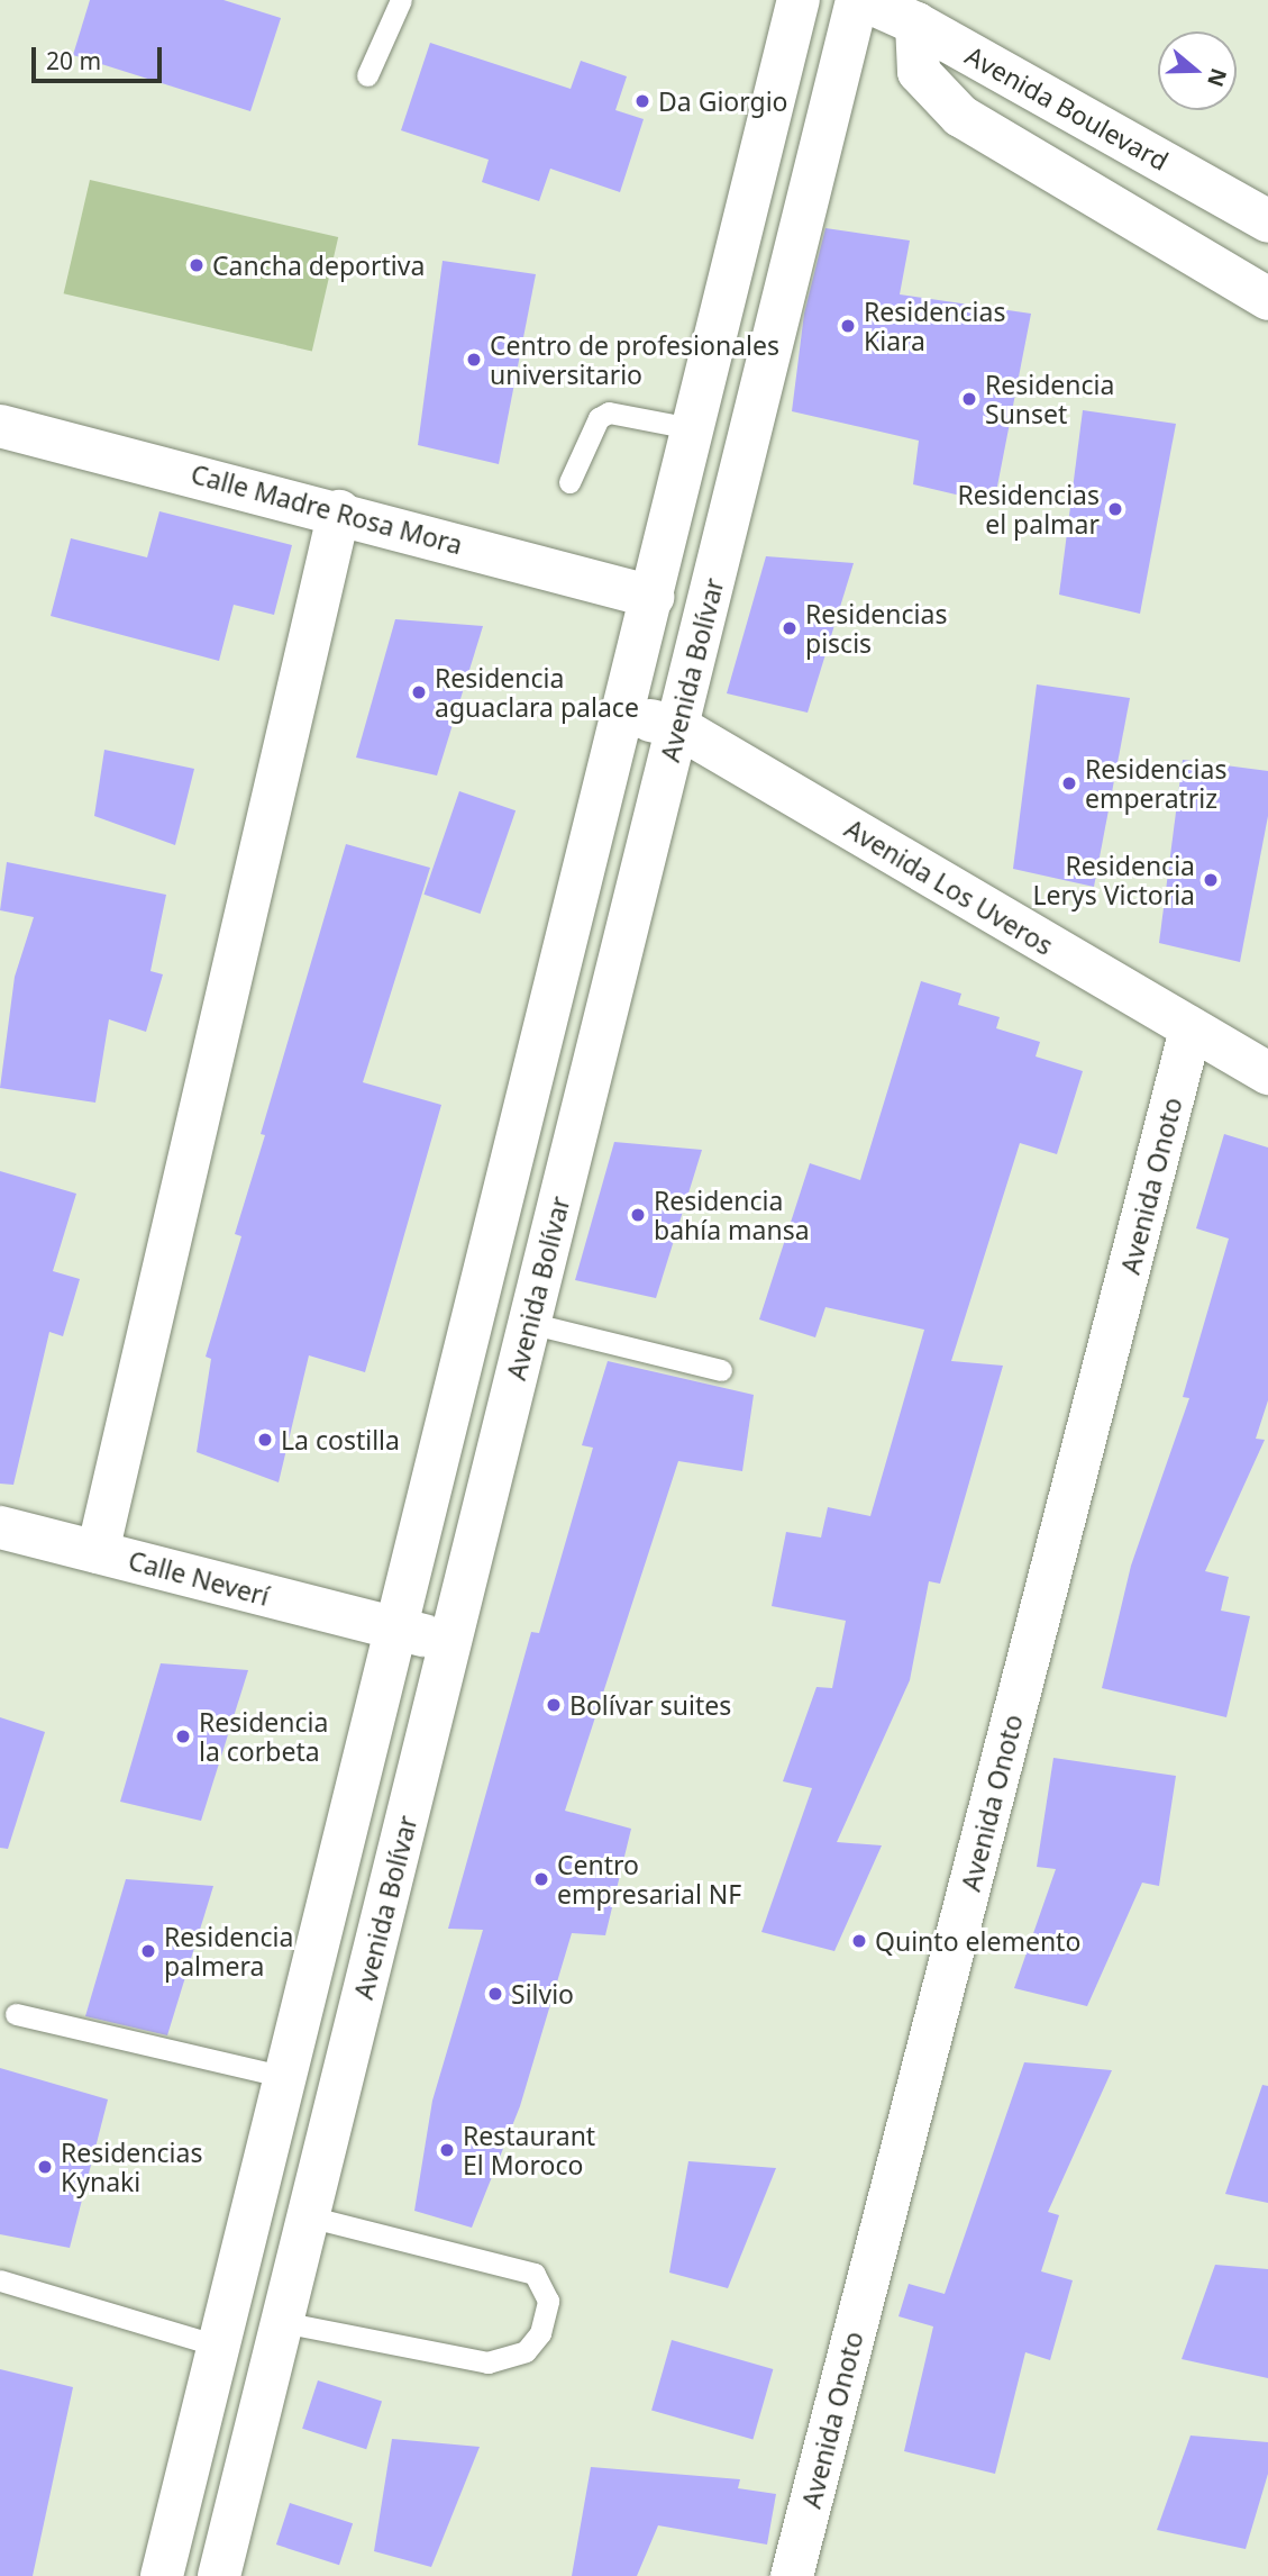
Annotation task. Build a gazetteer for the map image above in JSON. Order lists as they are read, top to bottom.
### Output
{
  "streets": {
    "street": [
      "Avenida Boulevard",
      "Calle Madre Rosa Mora",
      "Avenida Bolívar",
      "Avenida Los Uveros",
      "Avenida Onoto",
      "Calle Neverí"
    ]
  },
  "crossings": [
    ["Avenida Bolívar", "Avenida Los Uveros"],
    ["Avenida Bolívar", "Calle Neverí"],
    ["Avenida Los Uveros", "Avenida Onoto"]
  ],
  "places": [
    "Da Giorgio",
    "Cancha deportiva",
    "Residencias Kiara",
    "Centro de profesionales universitario",
    "Residencia Sunset",
    "Residencias el palmar",
    "Residencias piscis",
    "Residencia aguaclara palace",
    "Residencias emperatriz",
    "Residencia Lerys Victoria",
    "Residencia bahía mansa",
    "La costilla",
    "Bolívar suites",
    "Residencia la corbeta",
    "Centro empresarial NF",
    "Quinto elemento",
    "Residencia palmera",
    "Silvio",
    "Restaurant El Moroco",
    "Residencias Kynaki"
  ],
  "scale_bar": "20 m",
  "north": "right"
}
